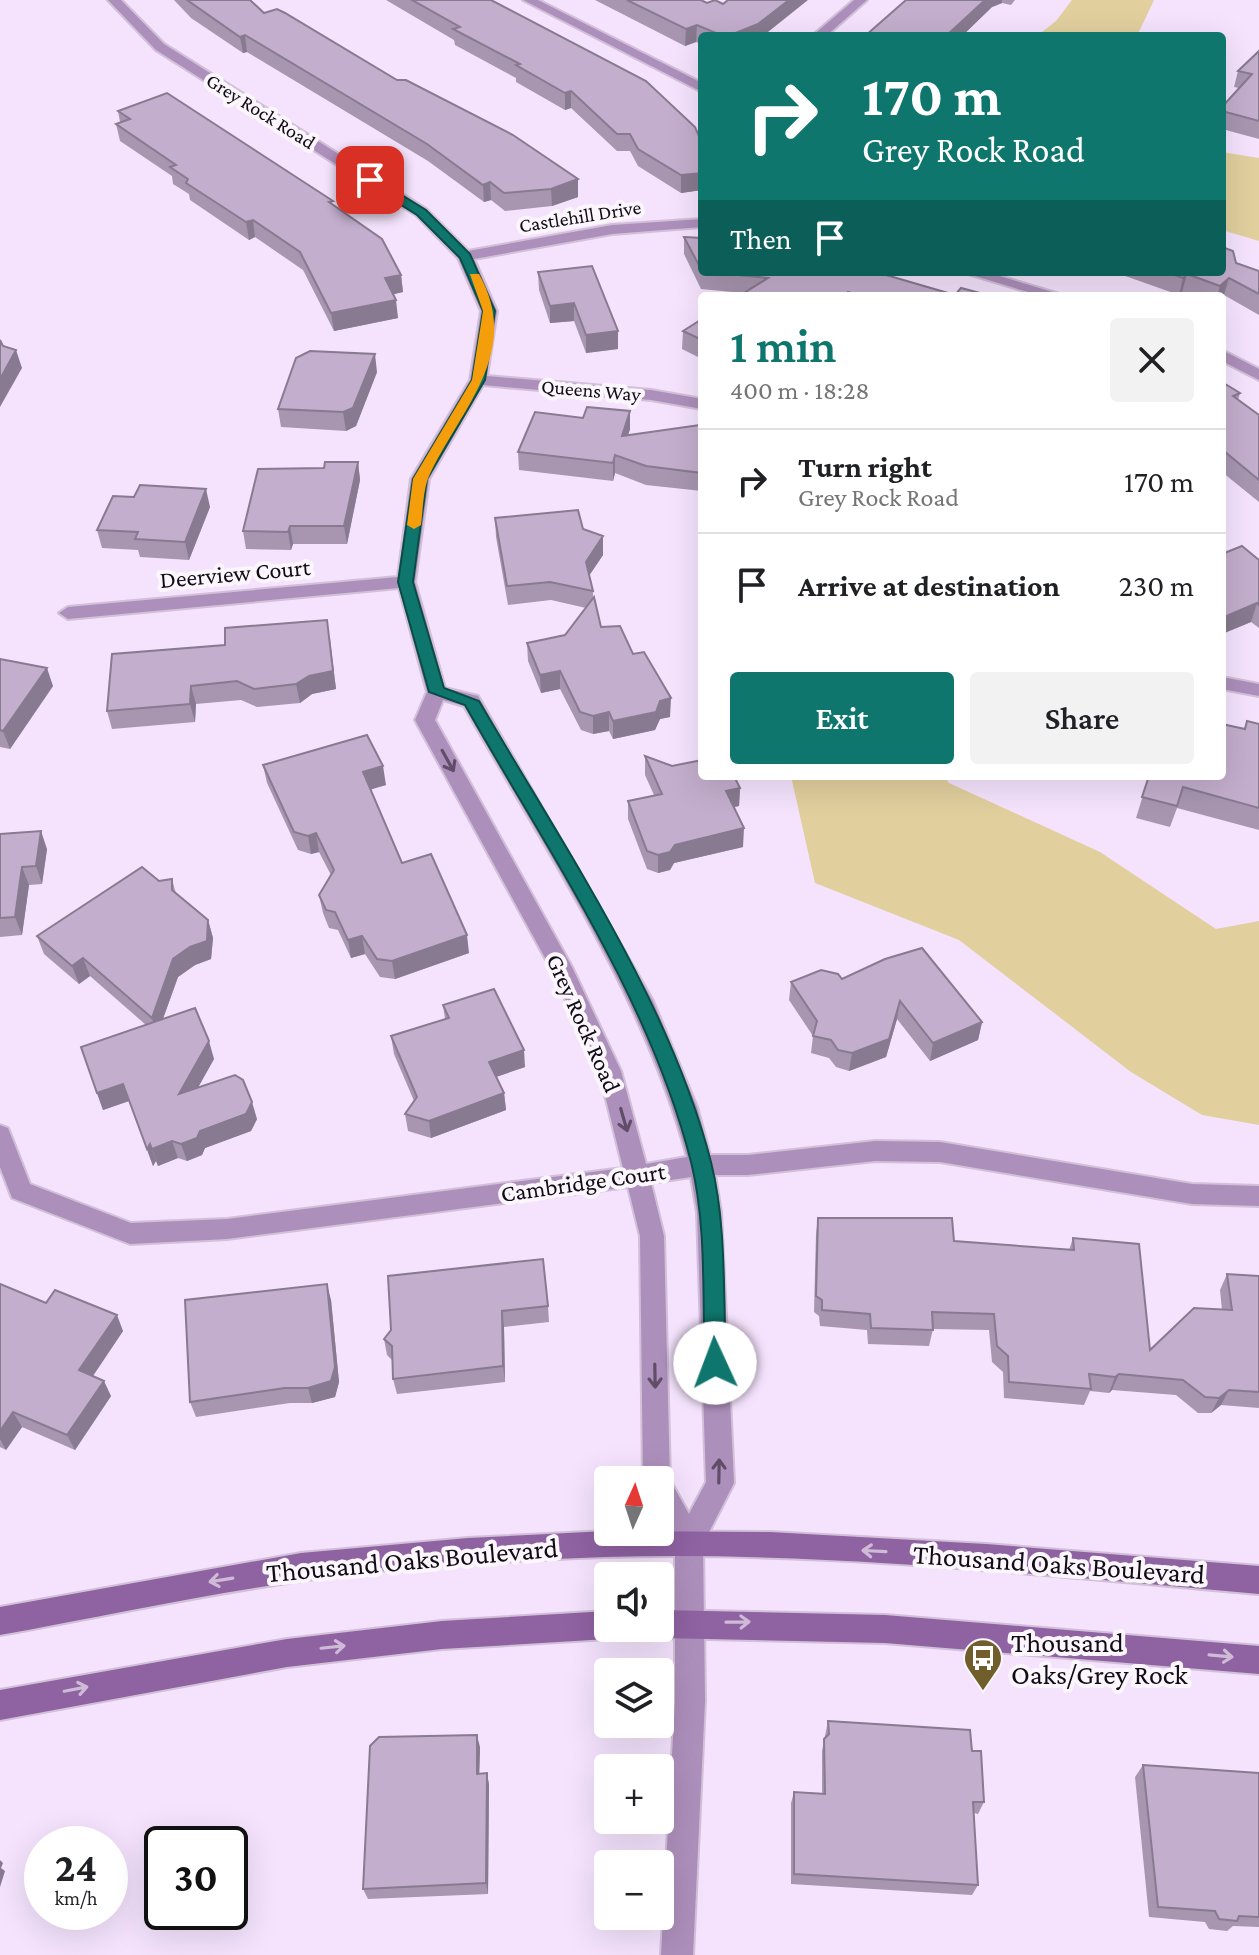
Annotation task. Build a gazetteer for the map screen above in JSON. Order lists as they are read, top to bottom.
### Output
{
  "streets": {
    "main road": ["Thousand Oaks Boulevard"],
    "street": [
      "Grey Rock Road",
      "Castlehill Drive",
      "Queens Way",
      "Deerview Court",
      "Cambridge Court"
    ]
  },
  "crossings": [
    ["Grey Rock Road", "Castlehill Drive"],
    ["Grey Rock Road", "Queens Way"],
    ["Grey Rock Road", "Deerview Court"],
    ["Grey Rock Road", "Cambridge Court"]
  ],
  "places": {
    "bus stop": ["Thousand Oaks/Grey Rock"]
  },
  "north": "top",
  "page": {
    "turn": ["170 m", "Grey Rock Road"],
    "then": "Then",
    "heading": ["1 min", "400 m · 18:28"],
    "list": [
      {
        "name": "Turn right",
        "note": "Grey Rock Road",
        "value": "170 m"
      },
      {
        "name": "Arrive at destination",
        "value": "230 m"
      }
    ],
    "buttons": ["Exit", "Share"],
    "map_buttons": ["+", "−"],
    "speed": "24 km/h",
    "limit": "30"
  }
}
